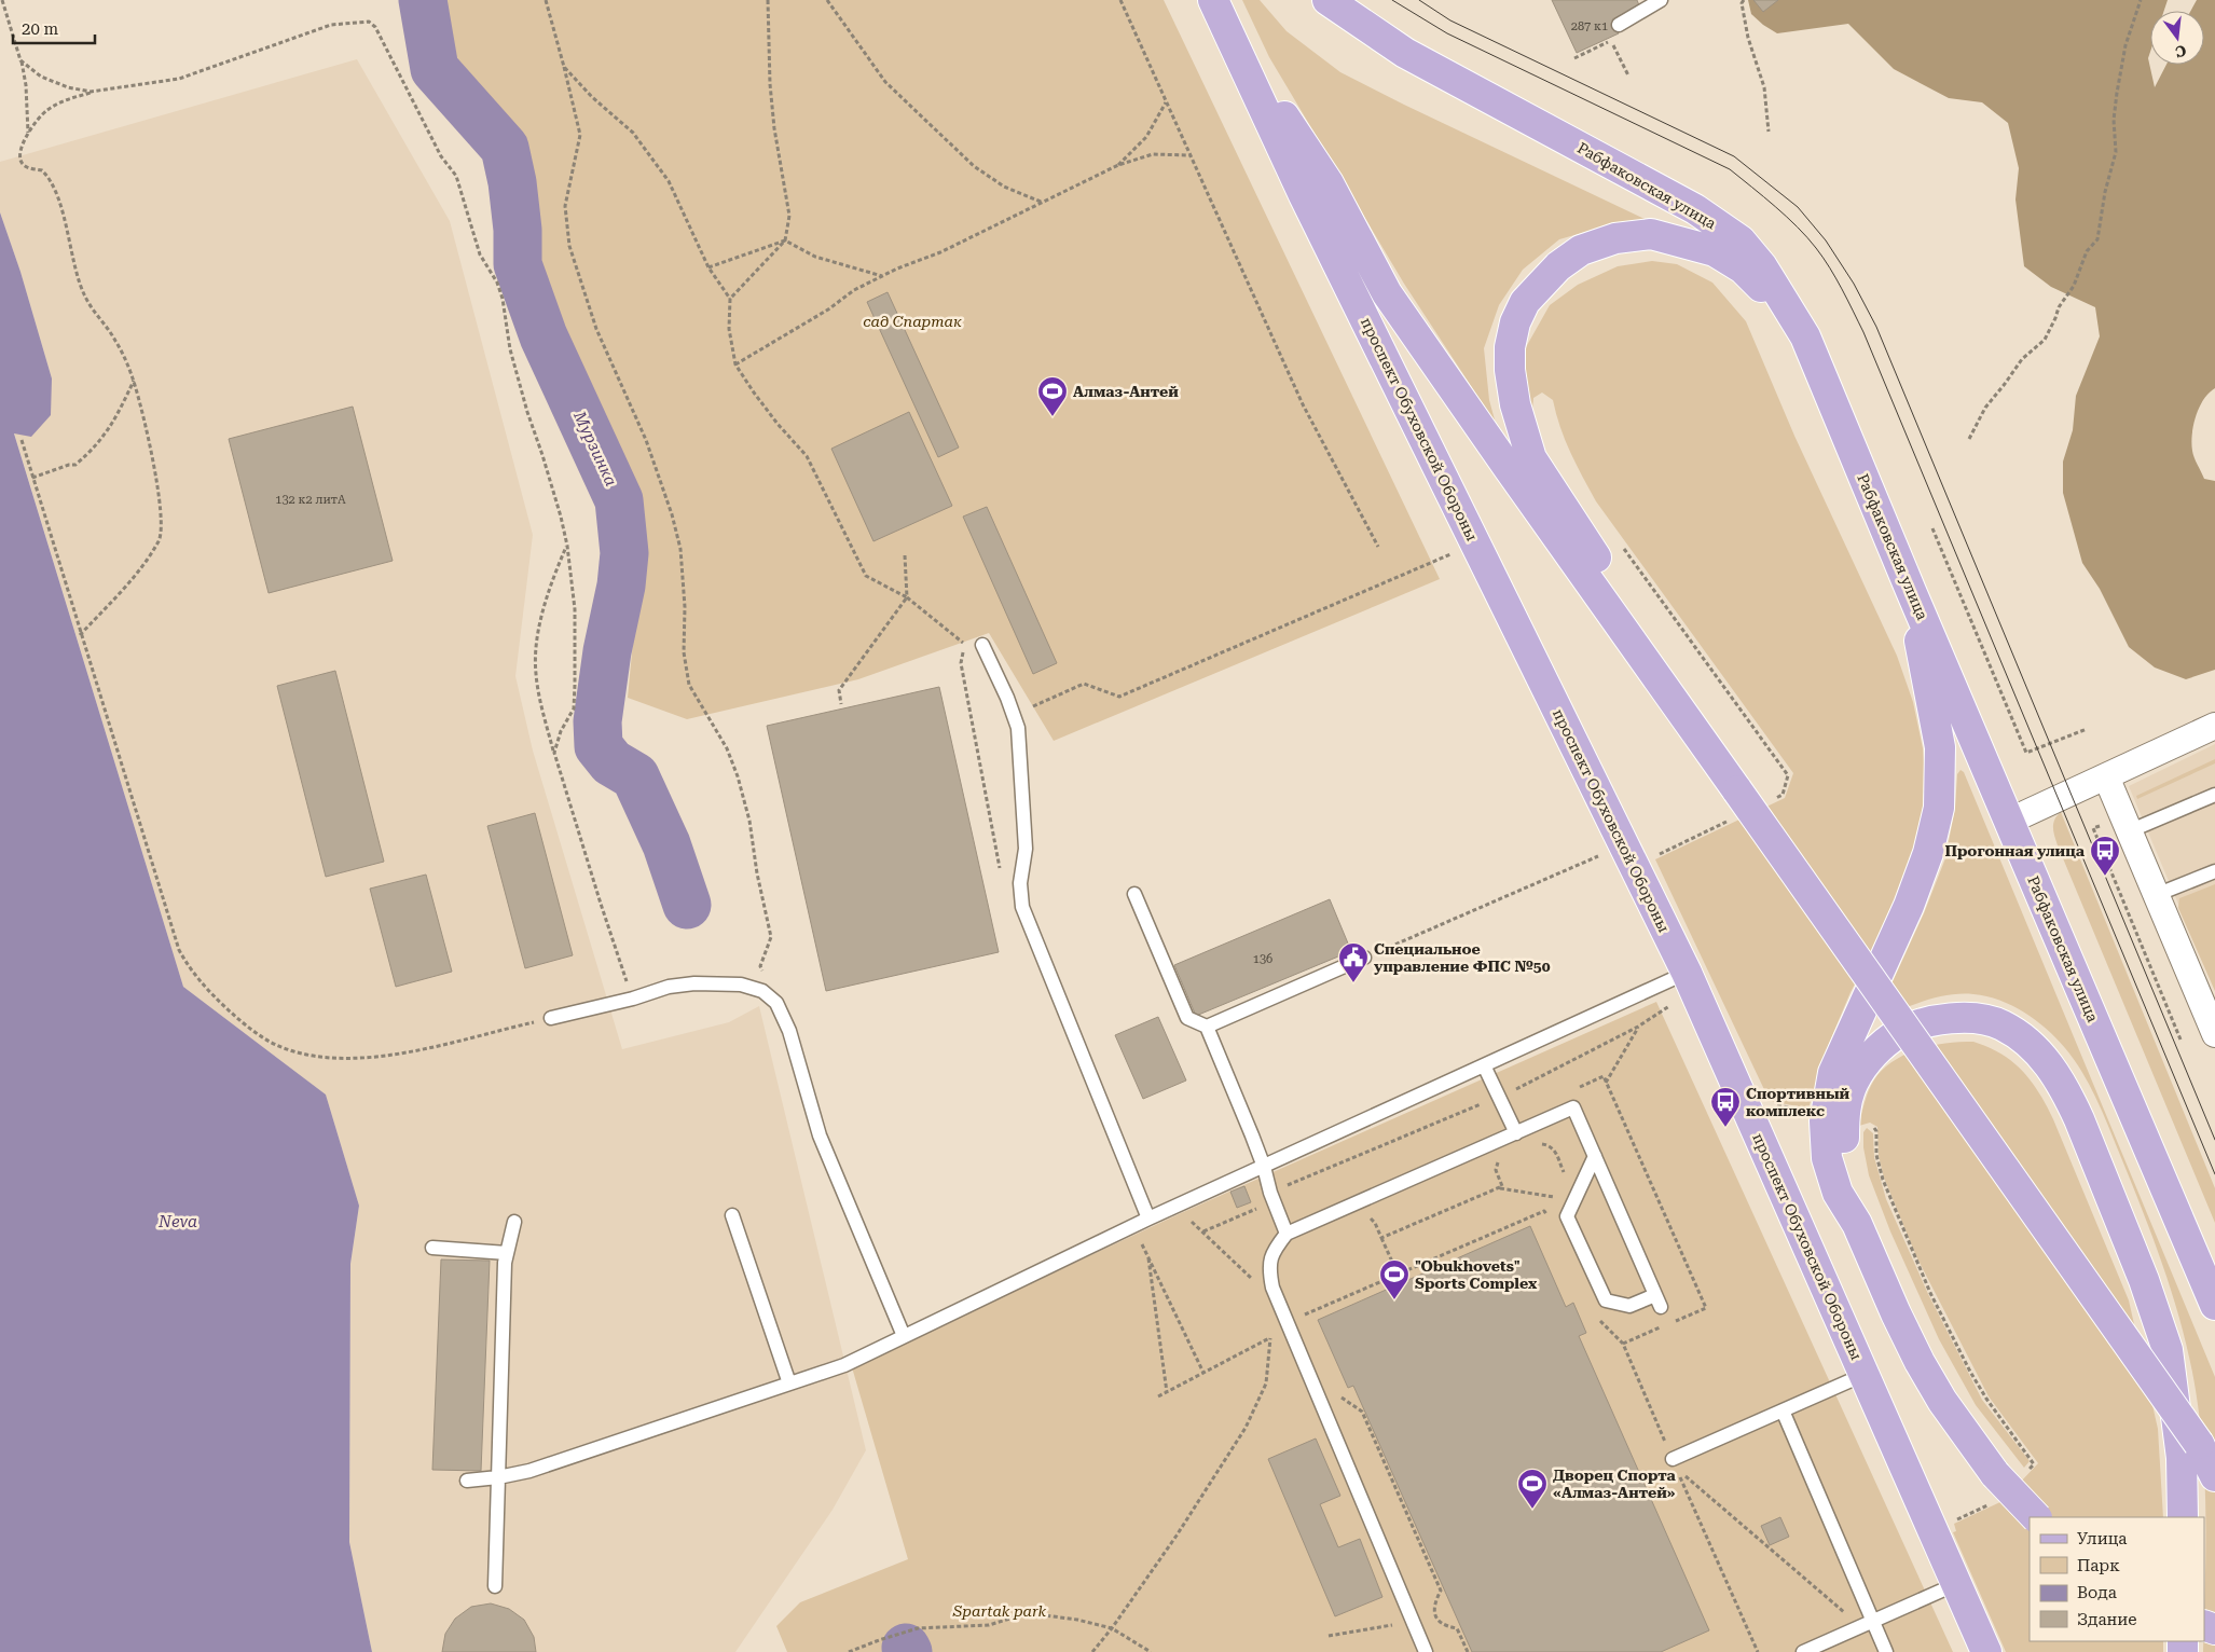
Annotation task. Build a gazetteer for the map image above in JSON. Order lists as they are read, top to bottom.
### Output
{
  "streets": {
    "main road": ["Рабфаковская улица", "проспект Обуховской Обороны"]
  },
  "water": ["Мурзинка", "Neva"],
  "parks": ["сад Спартак", "Spartak park"],
  "places": {
    "sports": ["Алмаз-Антей", "\"Obukhovets\" Sports Complex", "Дворец Спорта «Алмаз-Антей»"],
    "bus stop": ["Прогонная улица", "Спортивный комплекс"],
    "public building": ["Специальное управление ФПС №50"]
  },
  "house_numbers": ["287 к1", "132 к2 литА", "136"],
  "legend": [
    "Улица",
    "Парк",
    "Вода",
    "Здание"
  ],
  "scale_bar": "20 m",
  "north": "bottom"
}
